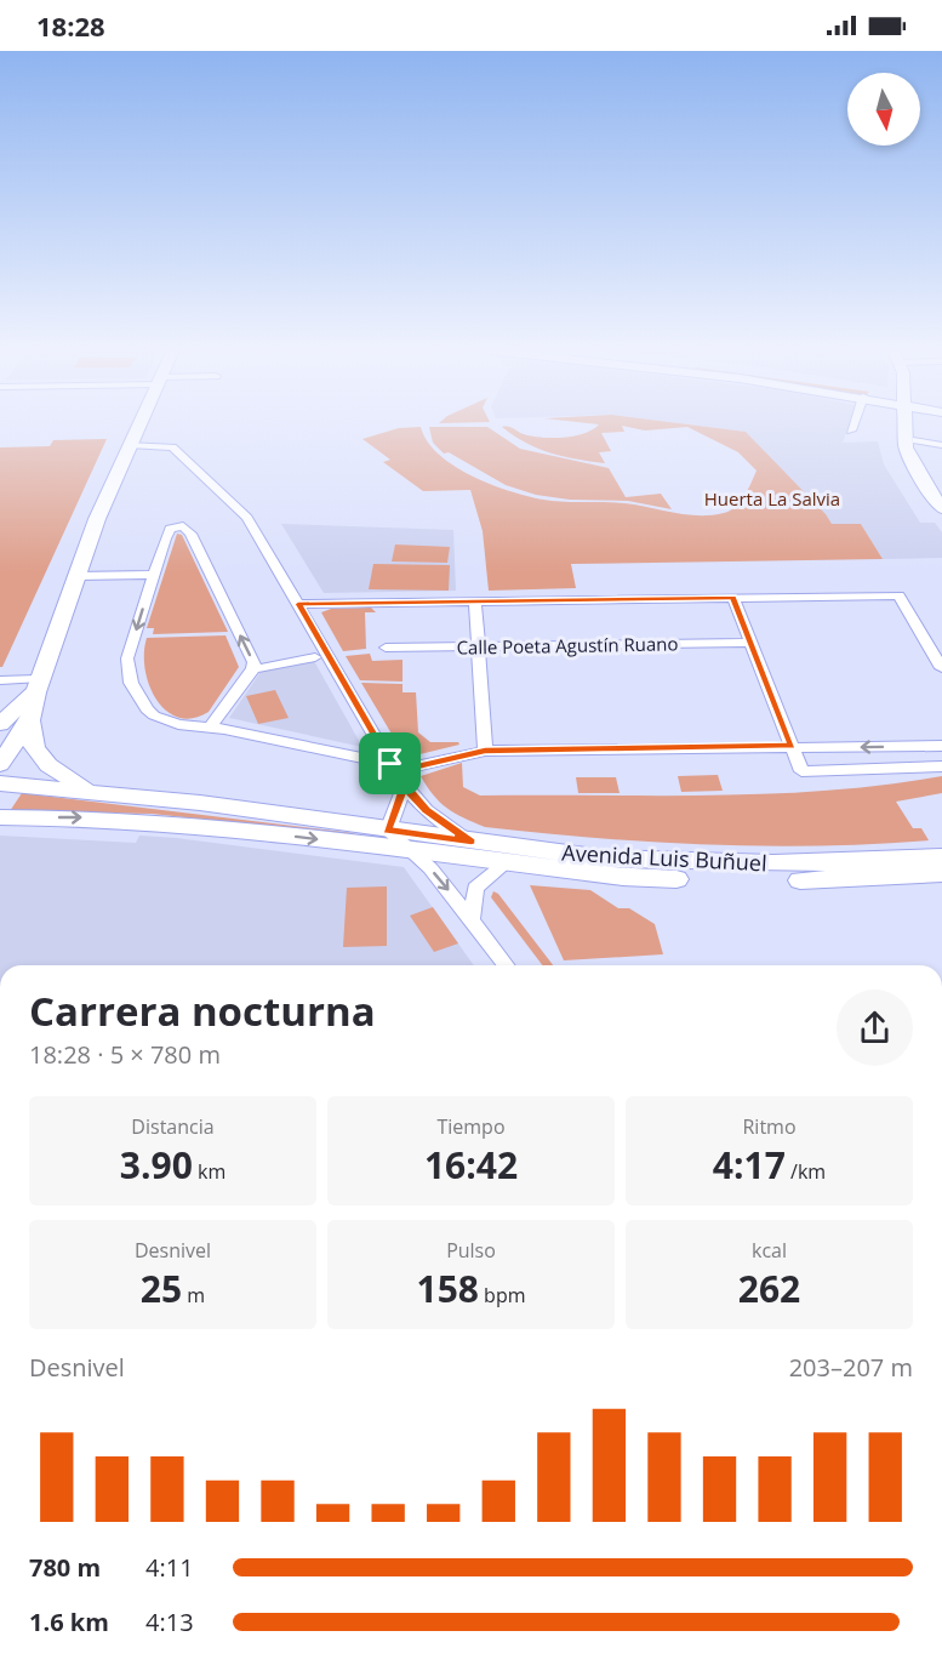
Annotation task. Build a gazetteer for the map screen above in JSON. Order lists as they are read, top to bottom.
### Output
{
  "streets": {
    "main road": ["Avenida Luis Buñuel"],
    "street": ["Calle Poeta Agustín Ruano"]
  },
  "parks": ["Huerta La Salvia"],
  "north": "bottom",
  "page": {
    "status": "18:28",
    "heading": ["Carrera nocturna", "18:28 · 5 × 780 m"],
    "stats": [
      ["Distancia", "3.90 km"],
      ["Tiempo", "16:42"],
      ["Ritmo", "4:17 /km"],
      ["Desnivel", "25 m"],
      ["Pulso", "158 bpm"],
      ["kcal", "262"]
    ],
    "chart": ["Desnivel", "203–207 m"],
    "list": [
      {
        "name": "780 m",
        "note": "4:11"
      },
      {
        "name": "1.6 km",
        "note": "4:13"
      }
    ]
  }
}
